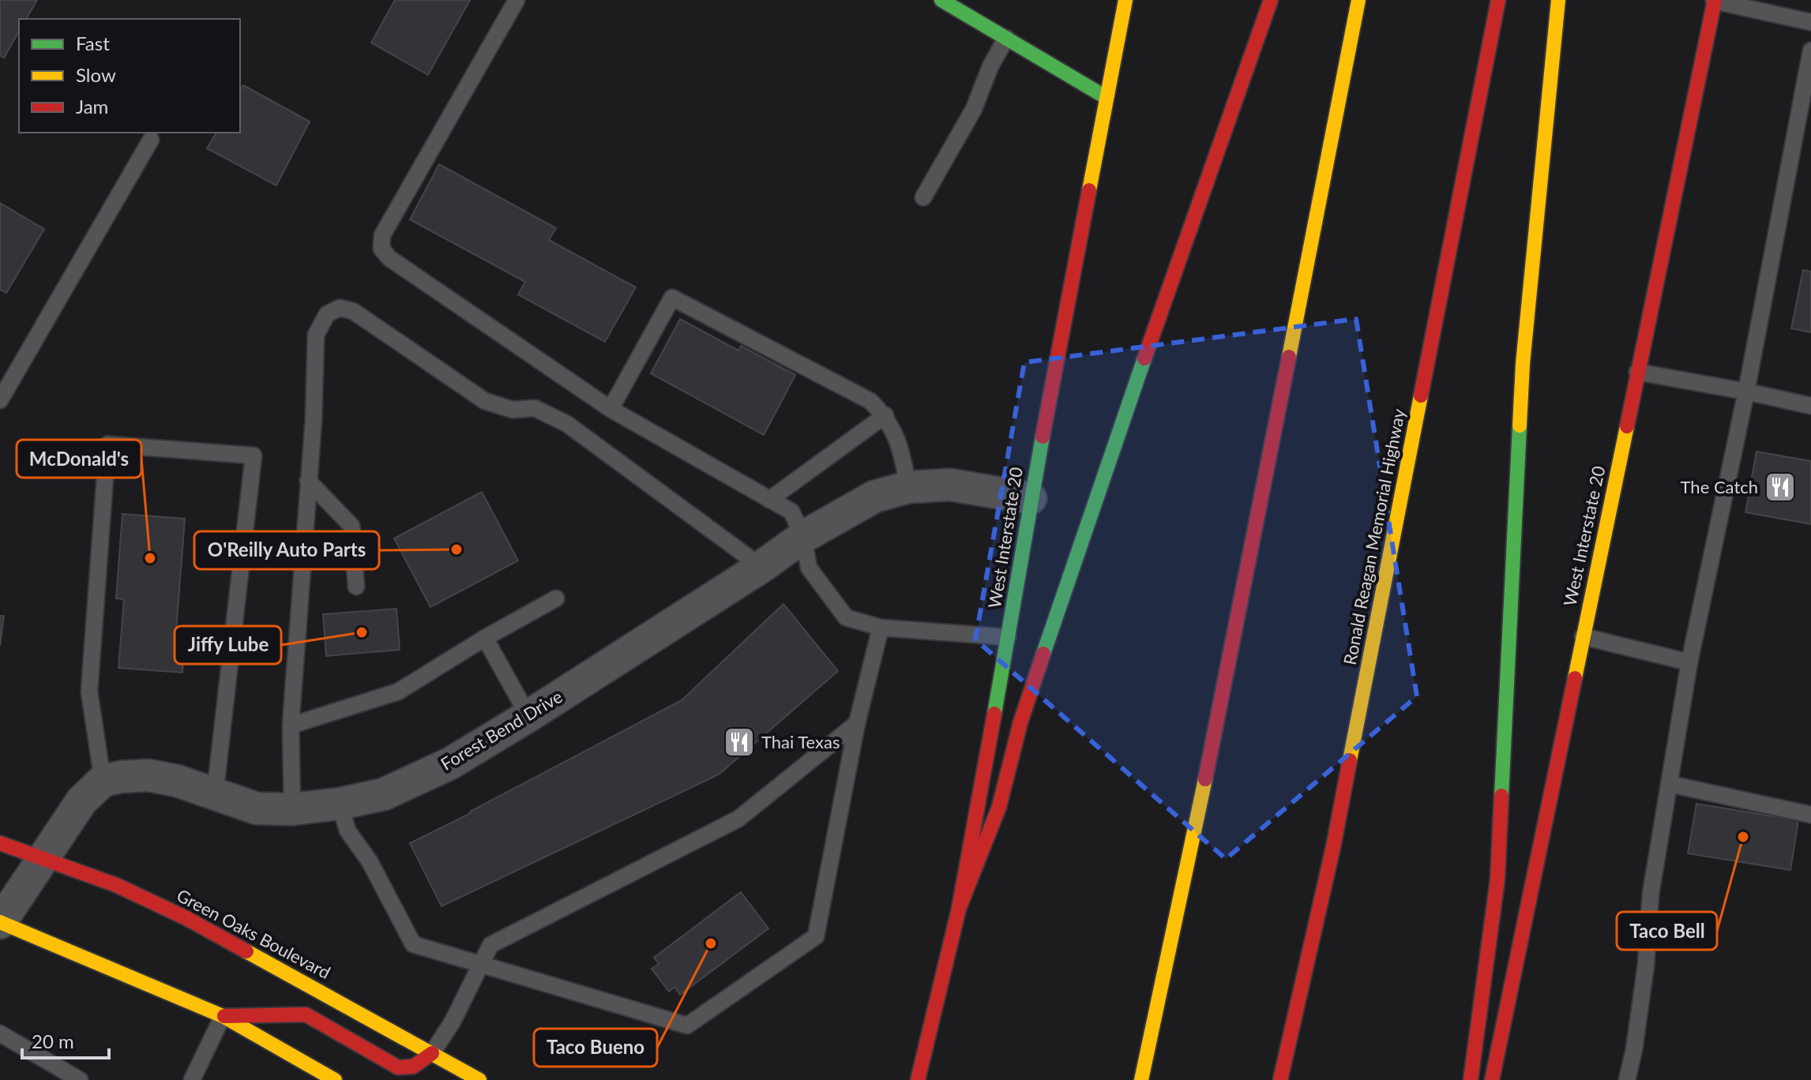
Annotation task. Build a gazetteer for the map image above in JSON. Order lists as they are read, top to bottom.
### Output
{
  "streets": {
    "main road": ["West Interstate 20", "Ronald Reagan Memorial Highway", "Green Oaks Boulevard"],
    "street": ["Forest Bend Drive"]
  },
  "crossings": [
    ["West Interstate 20", "Forest Bend Drive"]
  ],
  "places": {
    "restaurant": ["The Catch", "Thai Texas"],
    "other": [
      "O'Reilly Auto Parts",
      "McDonald's",
      "Jiffy Lube",
      "Taco Bell",
      "Taco Bueno"
    ]
  },
  "legend": ["Fast", "Slow", "Jam"],
  "scale_bar": "20 m"
}
